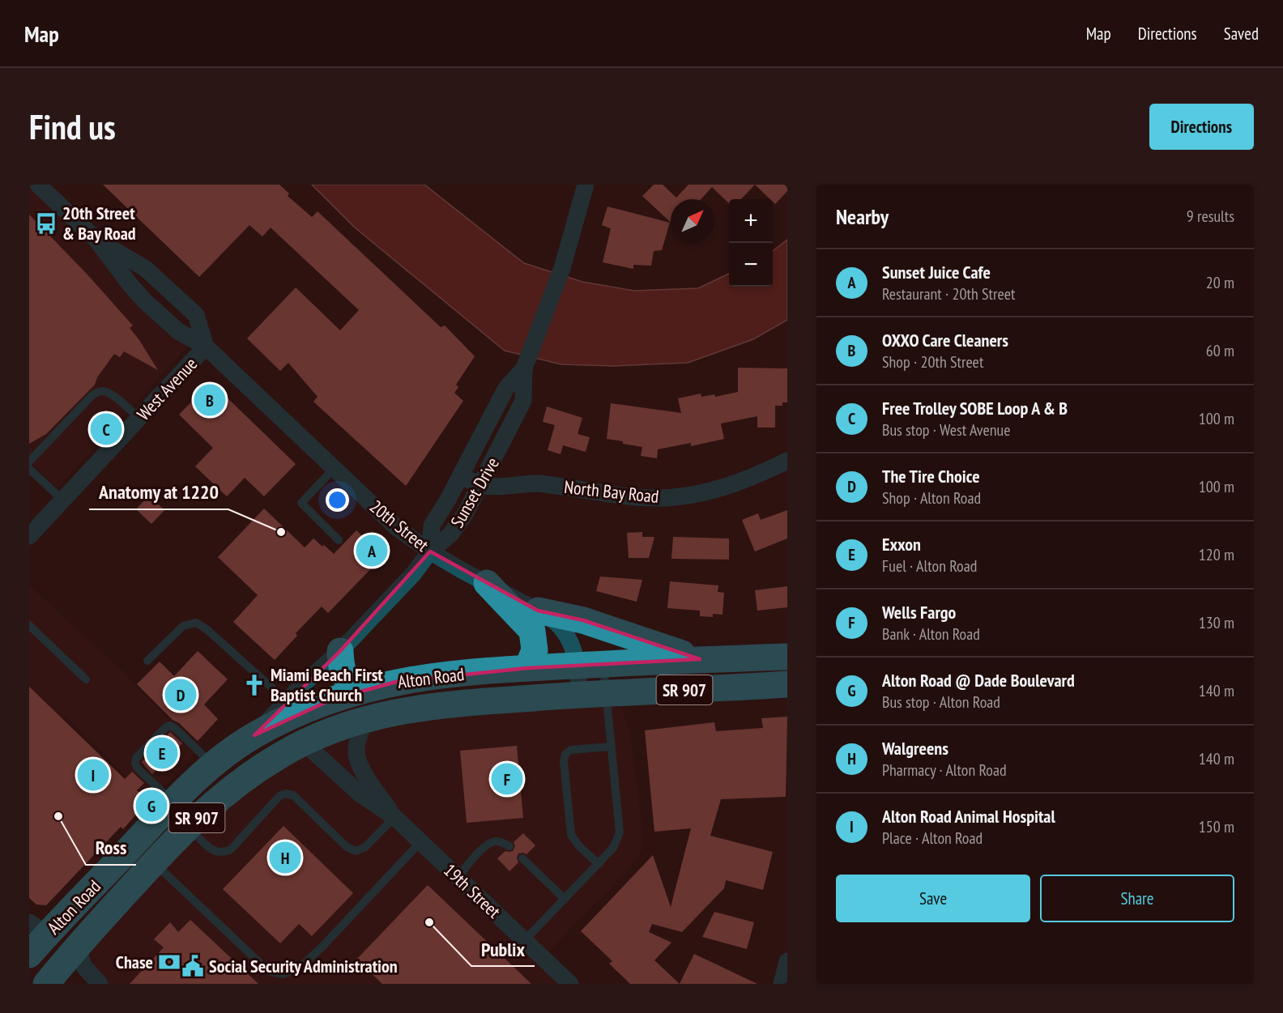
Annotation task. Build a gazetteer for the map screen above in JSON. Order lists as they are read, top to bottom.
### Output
{
  "streets": {
    "highway": ["Alton Road", "SR 907"],
    "street": [
      "West Avenue",
      "North Bay Road",
      "Sunset Drive",
      "20th Street",
      "19th Street"
    ]
  },
  "crossings": [
    ["West Avenue", "20th Street"],
    ["North Bay Road", "Sunset Drive"],
    ["Sunset Drive", "20th Street"],
    ["Sunset Drive", "Alton Road"],
    ["20th Street", "Alton Road"],
    ["Alton Road", "19th Street"]
  ],
  "places": {
    "bus stop": ["20th Street & Bay Road"],
    "other": ["Anatomy at 1220", "Ross", "Publix"],
    "church": ["Miami Beach First Baptist Church"],
    "bank": ["Chase"],
    "public building": ["Social Security Administration"]
  },
  "north": "top right",
  "page": {
    "header": "Map",
    "nav": ["Map", "Directions", "Saved"],
    "buttons": [
      "Directions",
      ["Save", "Share"]
    ],
    "title": "Find us",
    "heading": ["Nearby", "9 results"],
    "map_buttons": ["+", "−"],
    "list": [
      {
        "mark": "A",
        "name": "Sunset Juice Cafe",
        "note": "Restaurant · 20th Street",
        "value": "20 m"
      },
      {
        "mark": "B",
        "name": "OXXO Care Cleaners",
        "note": "Shop · 20th Street",
        "value": "60 m"
      },
      {
        "mark": "C",
        "name": "Free Trolley SOBE Loop A & B",
        "note": "Bus stop · West Avenue",
        "value": "100 m"
      },
      {
        "mark": "D",
        "name": "The Tire Choice",
        "note": "Shop · Alton Road",
        "value": "100 m"
      },
      {
        "mark": "E",
        "name": "Exxon",
        "note": "Fuel · Alton Road",
        "value": "120 m"
      },
      {
        "mark": "F",
        "name": "Wells Fargo",
        "note": "Bank · Alton Road",
        "value": "130 m"
      },
      {
        "mark": "G",
        "name": "Alton Road @ Dade Boulevard",
        "note": "Bus stop · Alton Road",
        "value": "140 m"
      },
      {
        "mark": "H",
        "name": "Walgreens",
        "note": "Pharmacy · Alton Road",
        "value": "140 m"
      },
      {
        "mark": "I",
        "name": "Alton Road Animal Hospital",
        "note": "Place · Alton Road",
        "value": "150 m"
      }
    ],
    "pins": [
      "B",
      "C",
      "A",
      "D",
      "E",
      "I",
      "F",
      "G",
      "H"
    ]
  }
}
